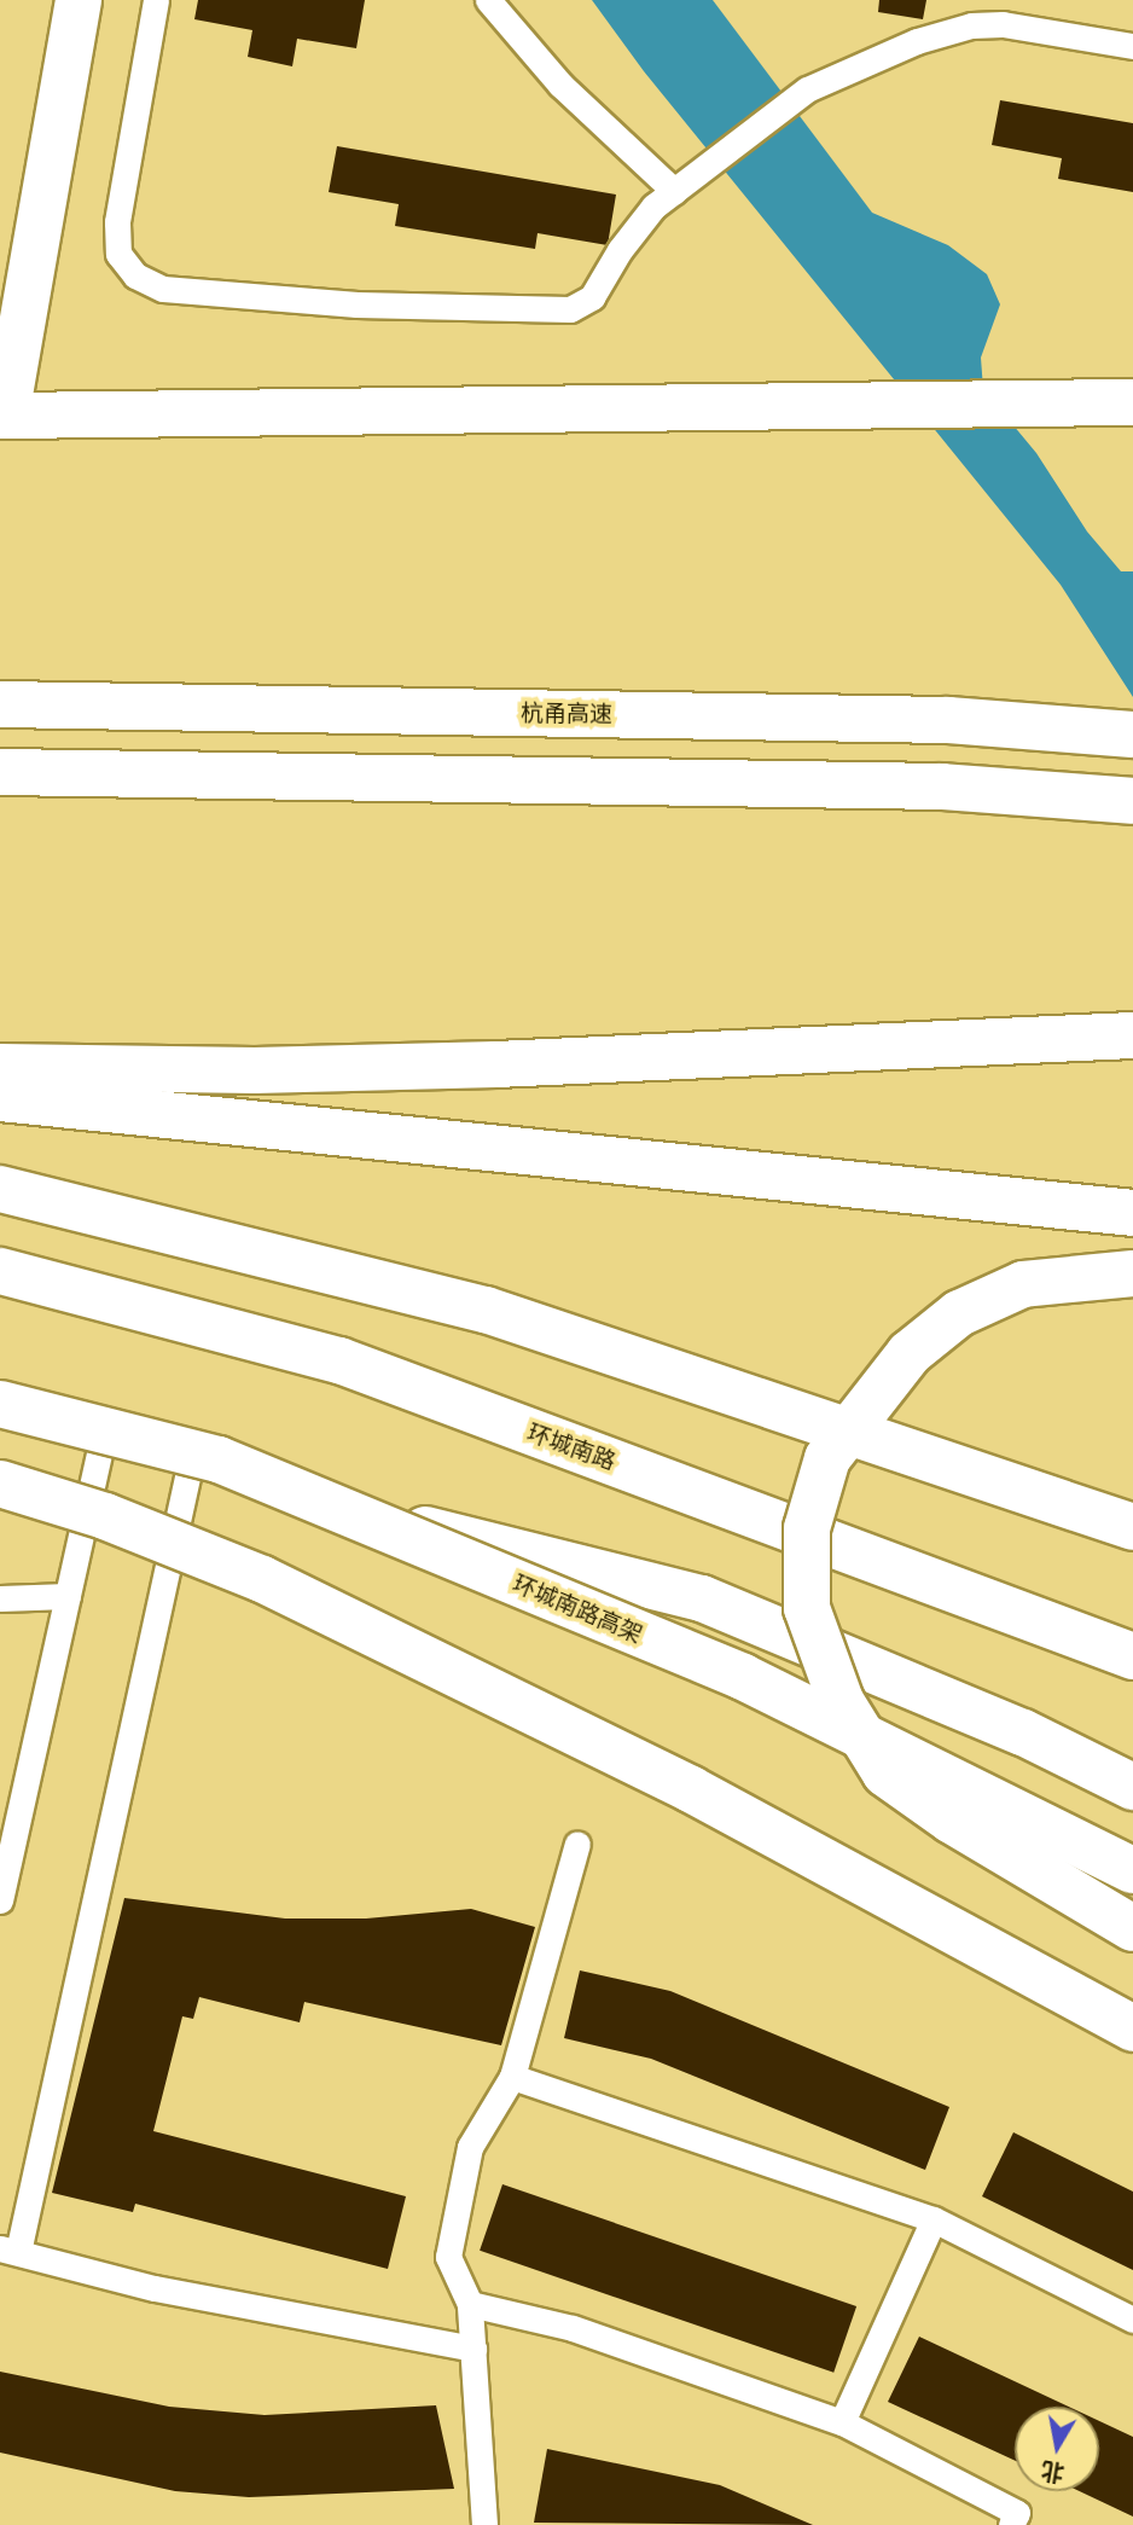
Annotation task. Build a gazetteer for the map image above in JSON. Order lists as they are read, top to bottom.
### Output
{
  "streets": {
    "main road": ["杭甬高速", "环城南路", "环城南路高架"]
  },
  "north": "bottom"
}
